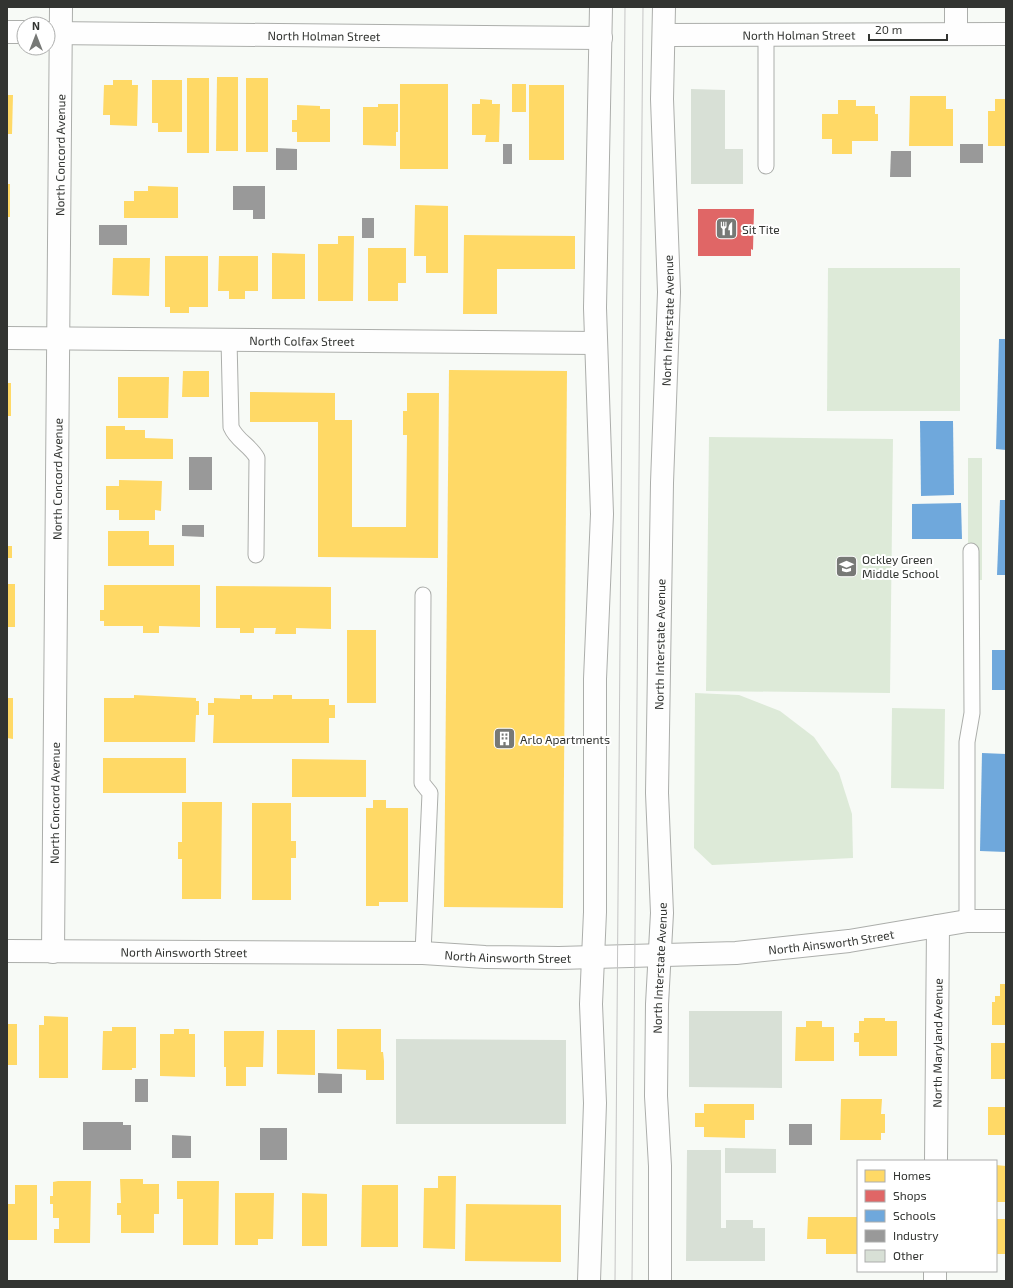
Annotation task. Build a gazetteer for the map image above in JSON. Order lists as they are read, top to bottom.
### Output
{
  "streets": {
    "street": [
      "North Holman Street",
      "North Concord Avenue",
      "North Interstate Avenue",
      "North Colfax Street",
      "North Ainsworth Street",
      "North Maryland Avenue"
    ]
  },
  "crossings": [
    ["North Holman Street", "North Interstate Avenue"],
    ["North Concord Avenue", "North Colfax Street"],
    ["North Concord Avenue", "North Ainsworth Street"],
    ["North Interstate Avenue", "North Ainsworth Street"],
    ["North Ainsworth Street", "North Maryland Avenue"]
  ],
  "places": {
    "restaurant": ["Sit Tite"],
    "school or university": ["Ockley Green Middle School"],
    "building": ["Arlo Apartments"]
  },
  "legend": [
    "Homes",
    "Shops",
    "Schools",
    "Industry",
    "Other"
  ],
  "scale_bar": "20 m",
  "north": "top"
}
